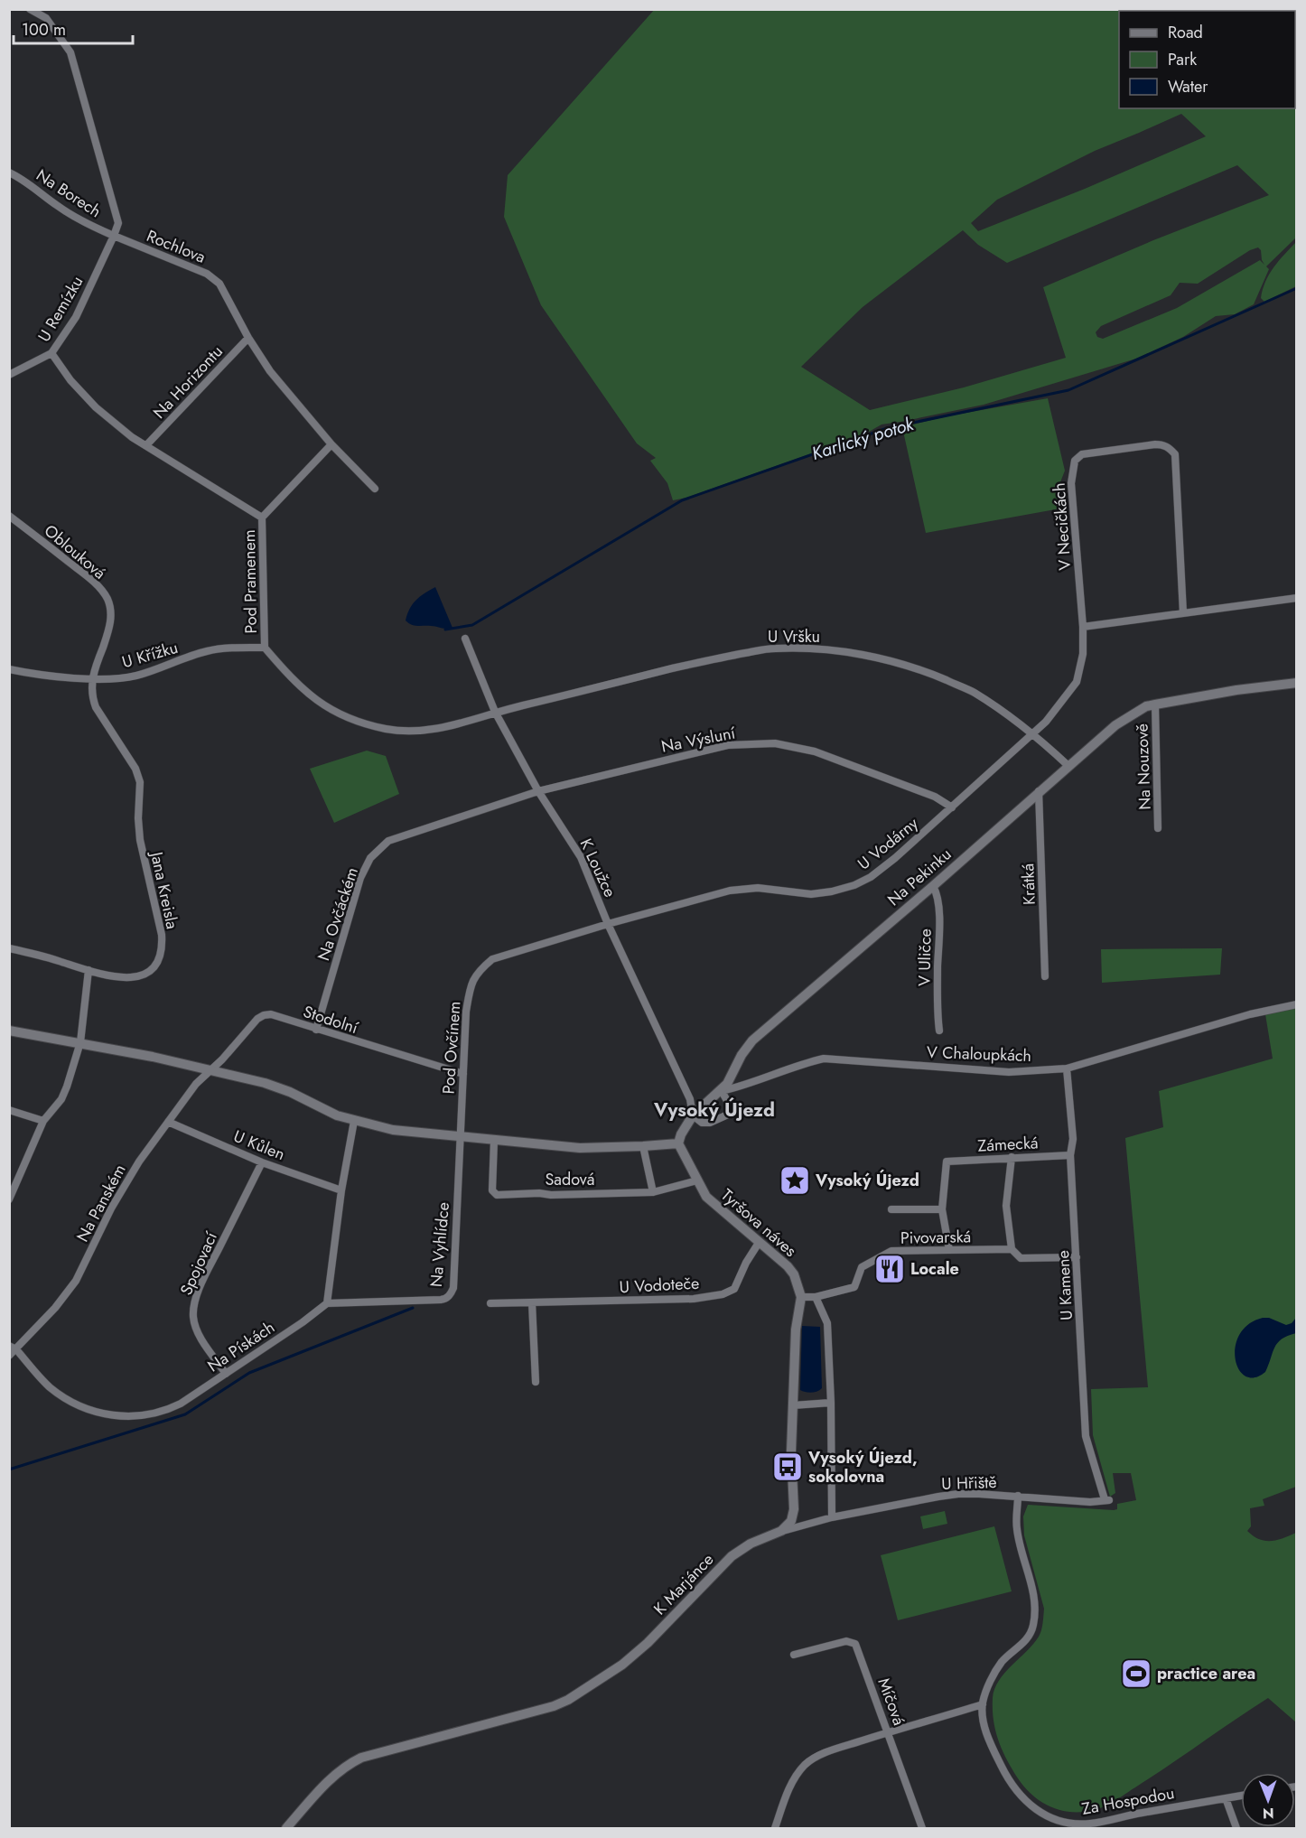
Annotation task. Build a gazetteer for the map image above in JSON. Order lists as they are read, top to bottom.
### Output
{
  "streets": {
    "street": [
      "Na Borech",
      "Rochlova",
      "U Remízku",
      "Na Horizontu",
      "V Necičkách",
      "Oblouková",
      "Pod Pramenem",
      "U Vršku",
      "U Křížku",
      "Na Výsluní",
      "Na Nouzově",
      "U Vodárny",
      "K Loužce",
      "Na Pekinku",
      "Krátká",
      "Jana Kreisla",
      "Na Ovčáckém",
      "V Uličce",
      "Stodolní",
      "Pod Ovčínem",
      "V Chaloupkách",
      "Zámecká",
      "U Kůlen",
      "Sadová",
      "Na Panském",
      "Tyršova náves",
      "Pivovarská",
      "Na Vyhlídce",
      "Spojovací",
      "U Vodoteče",
      "U Kamene",
      "Na Pískách",
      "U Hřiště",
      "K Marjánce",
      "Míčová",
      "Za Hospodou"
    ]
  },
  "crossings": [
    ["Na Borech", "Rochlova"],
    ["Na Borech", "U Remízku"],
    ["Rochlova", "U Remízku"],
    ["Rochlova", "Na Horizontu"],
    ["Rochlova", "Pod Pramenem"],
    ["V Necičkách", "U Vodárny"],
    ["Oblouková", "U Křížku"],
    ["Oblouková", "Jana Kreisla"],
    ["Pod Pramenem", "U Vršku"],
    ["Pod Pramenem", "U Křížku"],
    ["Pod Pramenem", "K Loužce"],
    ["U Vršku", "U Vodárny"],
    ["U Vršku", "K Loužce"],
    ["U Vršku", "Na Pekinku"],
    ["U Křížku", "Jana Kreisla"],
    ["Na Výsluní", "U Vodárny"],
    ["Na Výsluní", "K Loužce"],
    ["Na Výsluní", "Na Ovčáckém"],
    ["Na Nouzově", "Na Pekinku"],
    ["U Vodárny", "K Loužce"],
    ["U Vodárny", "Pod Ovčínem"],
    ["K Loužce", "Na Ovčáckém"],
    ["K Loužce", "Pod Ovčínem"],
    ["Na Pekinku", "Krátká"],
    ["Na Pekinku", "V Uličce"],
    ["Na Pekinku", "V Chaloupkách"],
    ["Na Ovčáckém", "Stodolní"],
    ["Stodolní", "Pod Ovčínem"],
    ["Stodolní", "Na Panském"],
    ["Pod Ovčínem", "Na Vyhlídce"],
    ["V Chaloupkách", "U Kamene"],
    ["Zámecká", "U Kamene"],
    ["U Kůlen", "Na Panském"],
    ["U Kůlen", "Spojovací"],
    ["Sadová", "Tyršova náves"],
    ["Na Panském", "Na Pískách"],
    ["Tyršova náves", "U Vodoteče"],
    ["Tyršova náves", "K Marjánce"],
    ["Pivovarská", "U Kamene"],
    ["Na Vyhlídce", "Na Pískách"],
    ["Spojovací", "Na Pískách"],
    ["U Kamene", "U Hřiště"],
    ["U Hřiště", "Za Hospodou"]
  ],
  "districts": ["Vysoký Újezd"],
  "water": ["Karlický potok"],
  "places": {
    "place": ["Vysoký Újezd"],
    "restaurant": ["Locale"],
    "bus stop": ["Vysoký Újezd, sokolovna"],
    "sports": ["practice area"]
  },
  "legend": ["Road", "Park", "Water"],
  "scale_bar": "100 m",
  "north": "bottom"
}
